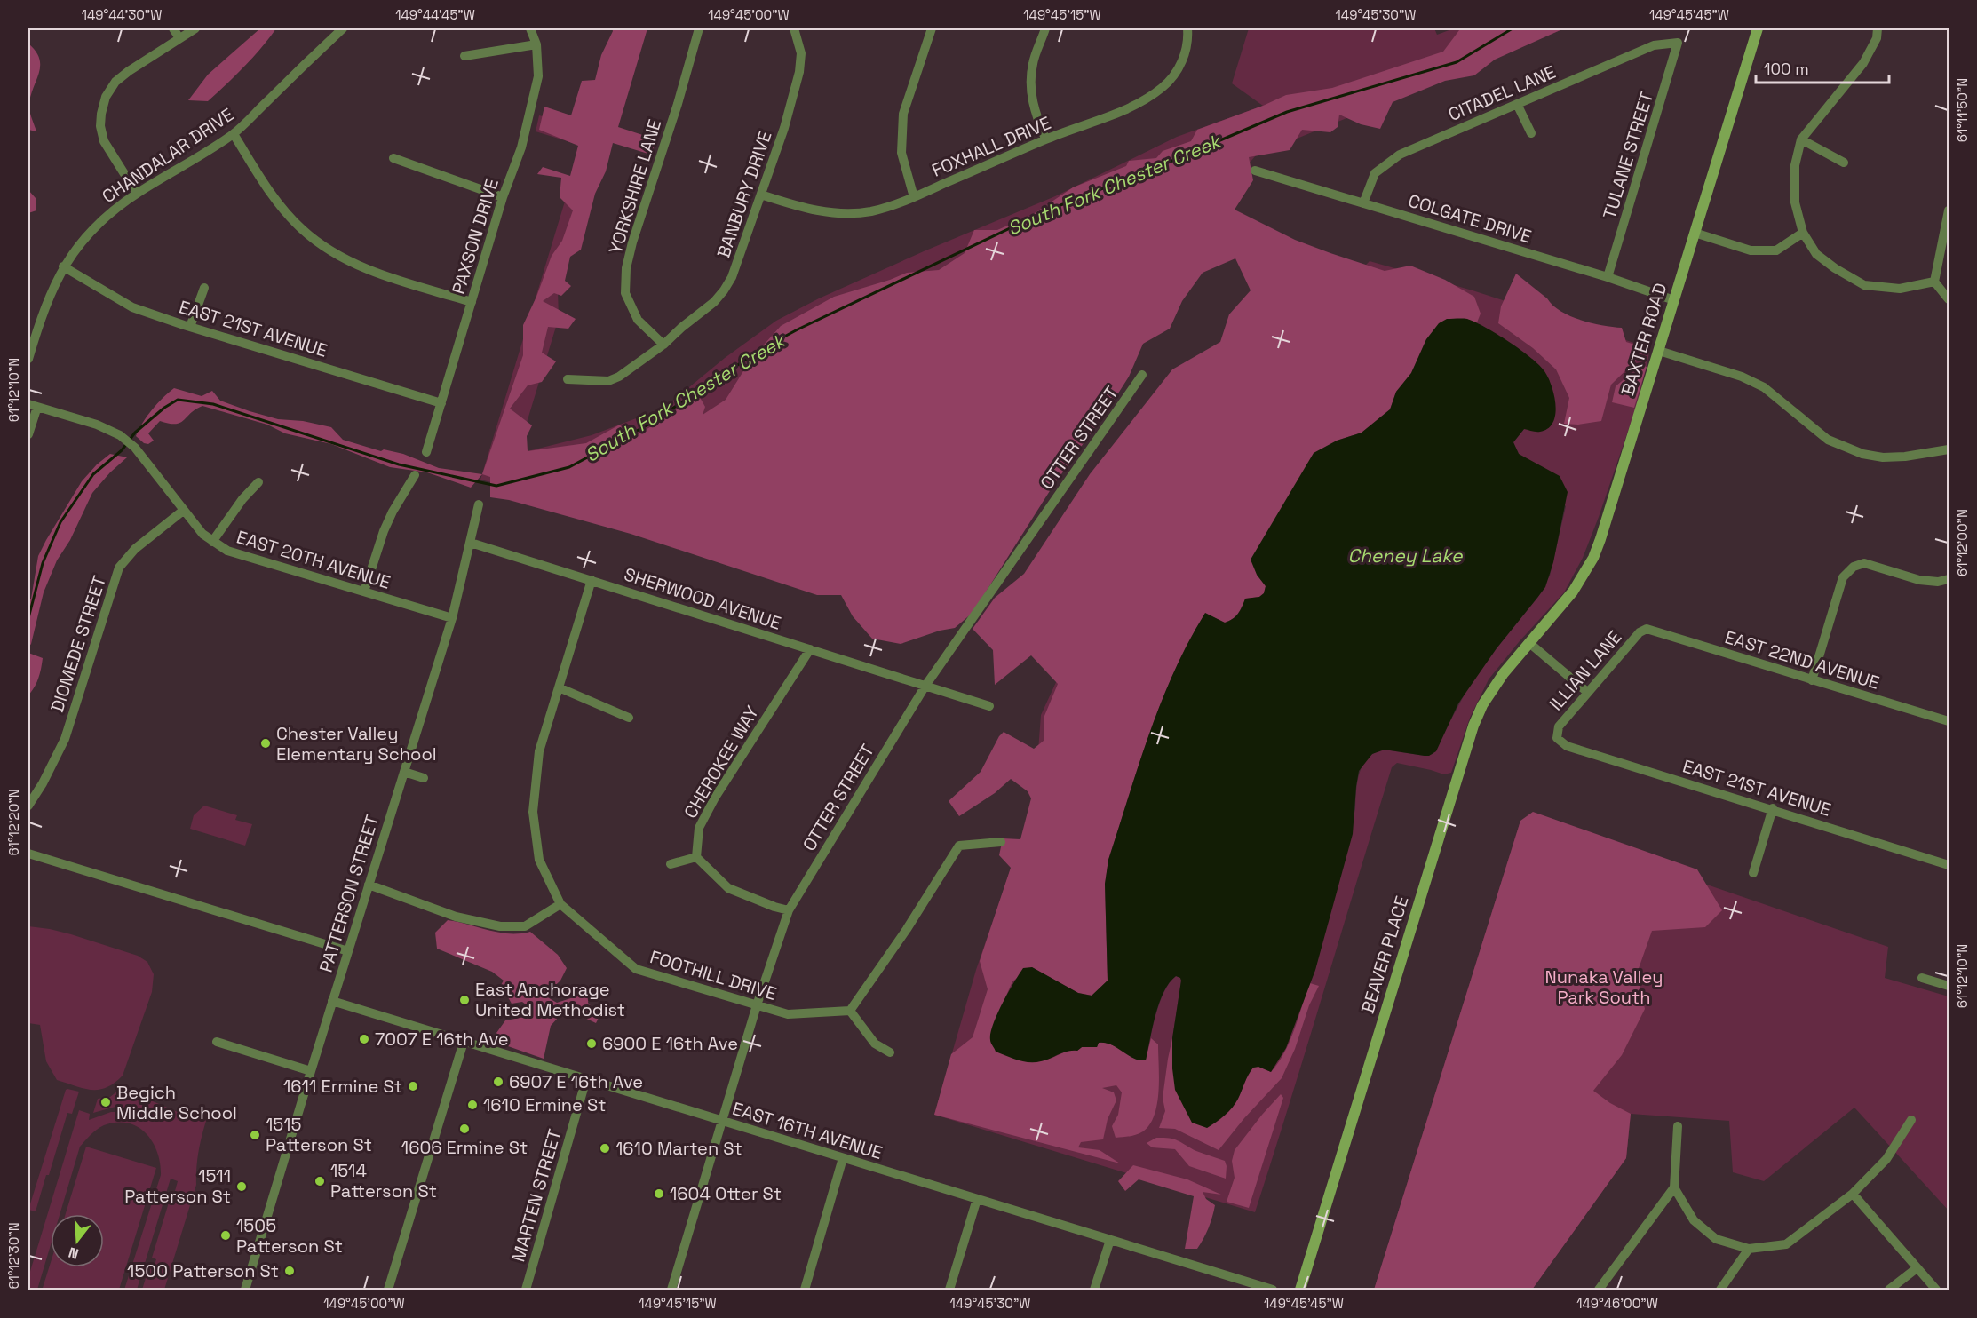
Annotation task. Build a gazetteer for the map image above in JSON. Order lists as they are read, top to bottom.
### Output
{
  "streets": {
    "street": [
      "CITADEL LANE",
      "FOXHALL DRIVE",
      "CHANDALAR DRIVE",
      "TULANE STREET",
      "YORKSHIRE LANE",
      "BANBURY DRIVE",
      "COLGATE DRIVE",
      "PAXSON DRIVE",
      "EAST 21ST AVENUE",
      "BAXTER ROAD",
      "OTTER STREET",
      "EAST 20TH AVENUE",
      "SHERWOOD AVENUE",
      "DIOMEDE STREET",
      "EAST 22ND AVENUE",
      "ILLIAN LANE",
      "CHEROKEE WAY",
      "PATTERSON STREET",
      "BEAVER PLACE",
      "FOOTHILL DRIVE",
      "EAST 16TH AVENUE",
      "MARTEN STREET"
    ]
  },
  "crossings": [
    ["CITADEL LANE", "TULANE STREET"],
    ["CITADEL LANE", "COLGATE DRIVE"],
    ["FOXHALL DRIVE", "BANBURY DRIVE"],
    ["CHANDALAR DRIVE", "EAST 21ST AVENUE"],
    ["TULANE STREET", "COLGATE DRIVE"],
    ["YORKSHIRE LANE", "BANBURY DRIVE"],
    ["COLGATE DRIVE", "BAXTER ROAD"],
    ["PAXSON DRIVE", "EAST 21ST AVENUE"],
    ["EAST 21ST AVENUE", "ILLIAN LANE"],
    ["BAXTER ROAD", "BEAVER PLACE"],
    ["OTTER STREET", "SHERWOOD AVENUE"],
    ["OTTER STREET", "FOOTHILL DRIVE"],
    ["OTTER STREET", "EAST 16TH AVENUE"],
    ["EAST 20TH AVENUE", "DIOMEDE STREET"],
    ["EAST 20TH AVENUE", "PATTERSON STREET"],
    ["SHERWOOD AVENUE", "CHEROKEE WAY"],
    ["SHERWOOD AVENUE", "PATTERSON STREET"],
    ["SHERWOOD AVENUE", "FOOTHILL DRIVE"],
    ["EAST 22ND AVENUE", "ILLIAN LANE"],
    ["PATTERSON STREET", "EAST 16TH AVENUE"],
    ["EAST 16TH AVENUE", "MARTEN STREET"]
  ],
  "water": ["South Fork Chester Creek", "Cheney Lake"],
  "parks": ["Nunaka Valley Park South"],
  "places": [
    "Chester Valley Elementary School",
    "East Anchorage United Methodist",
    "7007 E 16th Ave",
    "6900 E 16th Ave",
    "6907 E 16th Ave",
    "1611 Ermine St",
    "Begich Middle School",
    "1610 Ermine St",
    "1606 Ermine St",
    "1515 Patterson St",
    "1610 Marten St",
    "1514 Patterson St",
    "1511 Patterson St",
    "1604 Otter St",
    "1505 Patterson St",
    "1500 Patterson St"
  ],
  "scale_bar": "100 m",
  "north": "bottom",
  "coordinates": [
    "149°44'30\"W",
    "149°44'45\"W",
    "149°45'00\"W",
    "149°45'15\"W",
    "149°45'30\"W",
    "149°45'45\"W",
    "61°11'50\"N",
    "61°12'10\"N",
    "61°12'00\"N",
    "61°12'20\"N",
    "61°12'30\"N",
    "149°46'00\"W"
  ]
}
